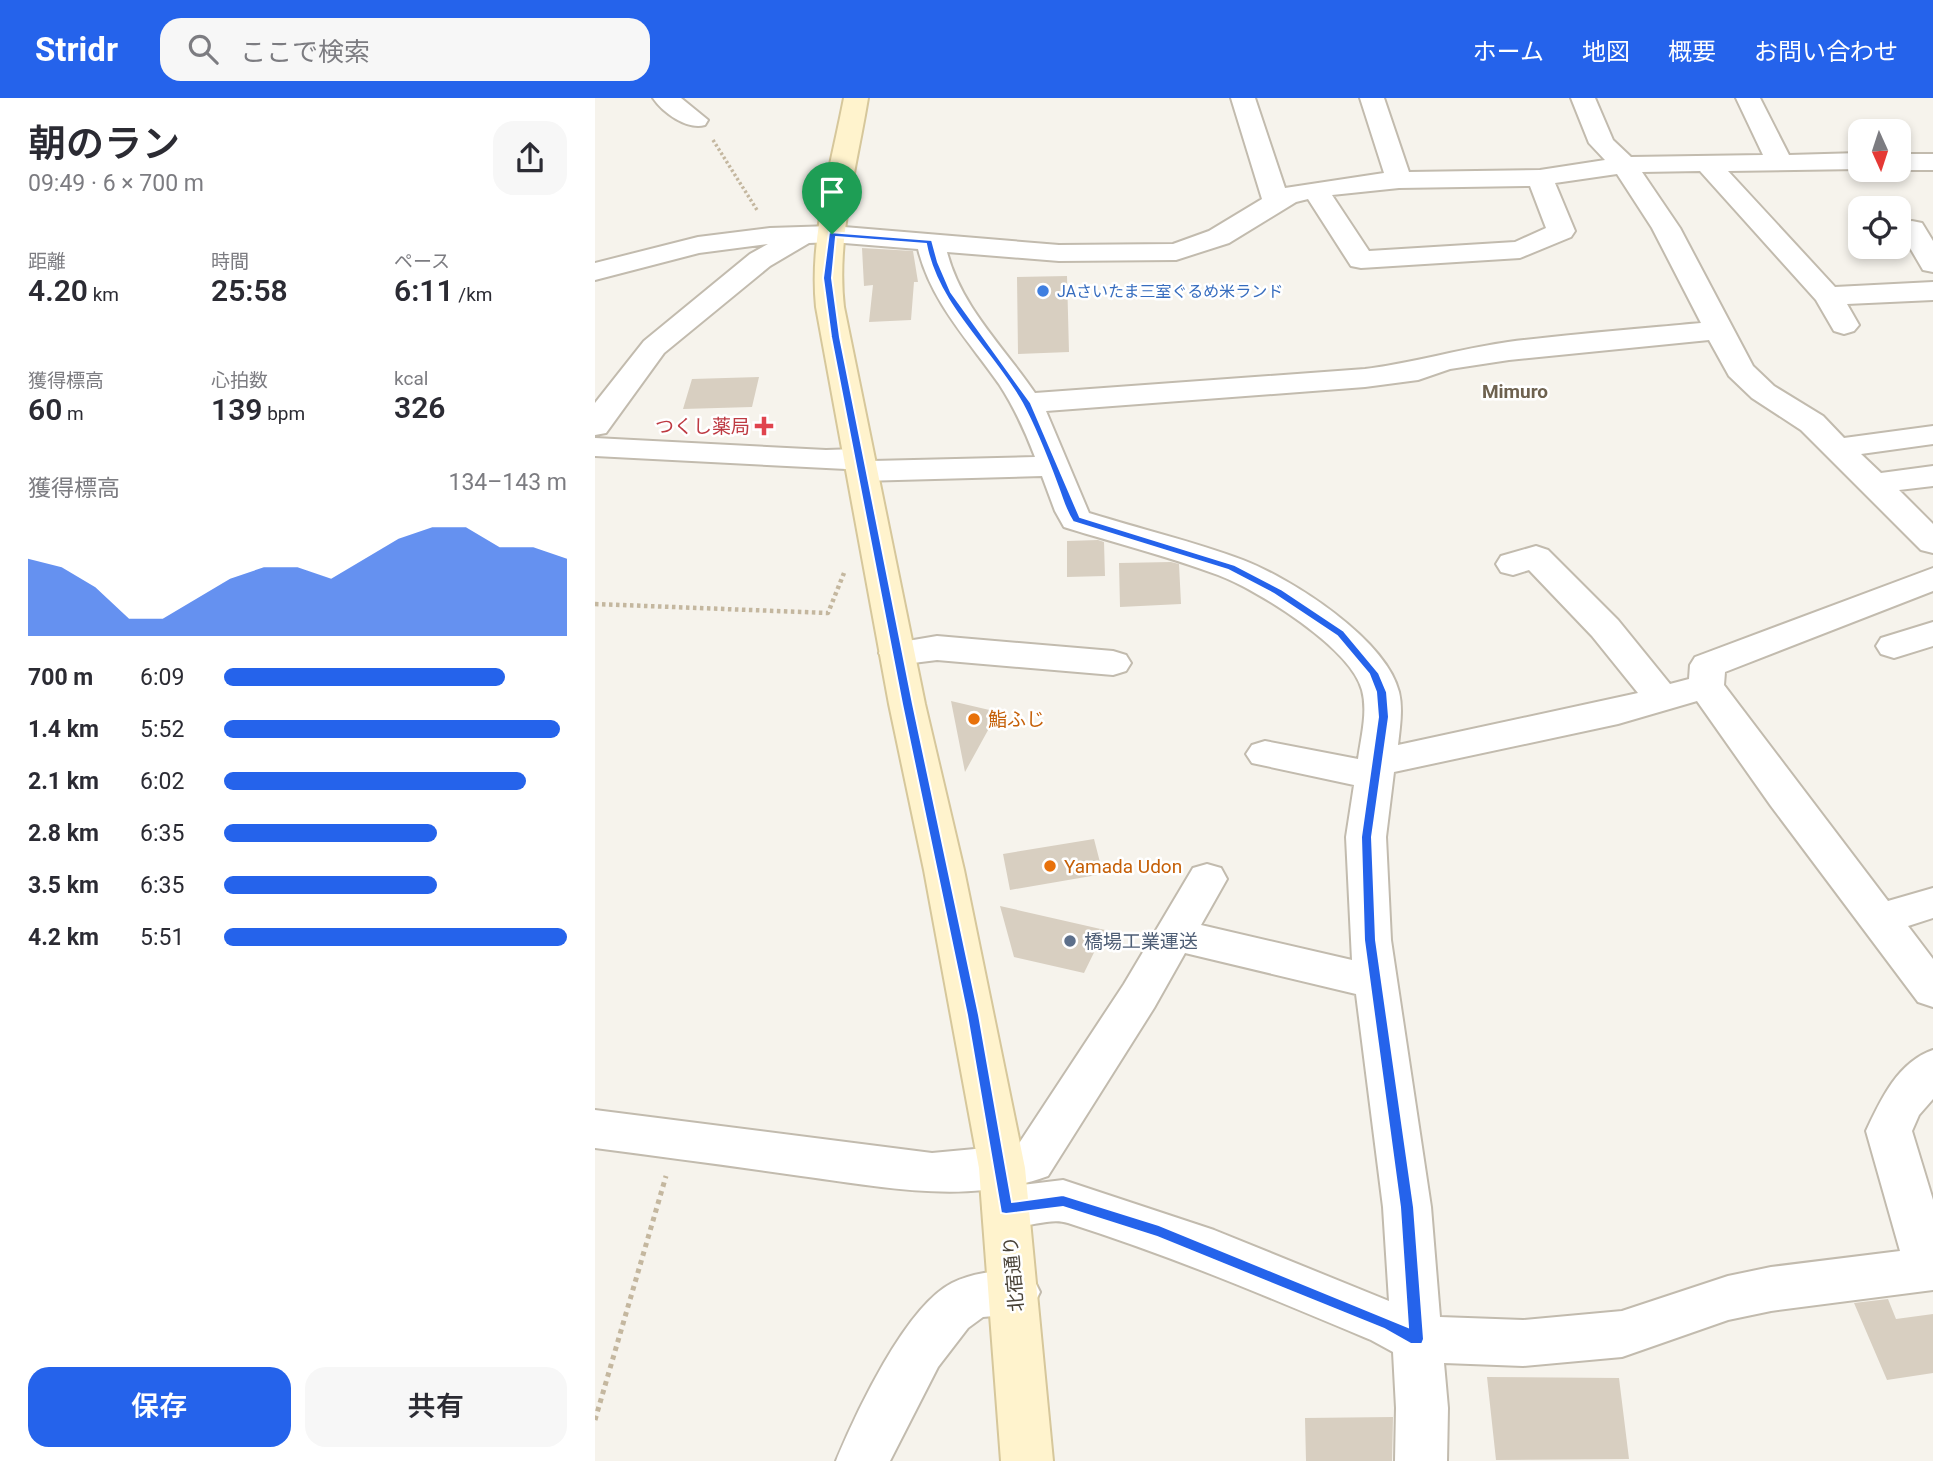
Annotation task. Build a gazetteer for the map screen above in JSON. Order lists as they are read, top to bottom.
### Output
{
  "streets": {
    "street": ["北宿通り"]
  },
  "districts": ["Mimuro"],
  "places": {
    "other": [
      "JAさいたま三室ぐるめ米ランド",
      "鮨ふじ",
      "Yamada Udon",
      "橋場工業運送"
    ],
    "health": ["つくし薬局"]
  },
  "north": "bottom",
  "page": {
    "header": "Stridr",
    "search": "ここで検索",
    "nav": [
      "ホーム",
      "地図",
      "概要",
      "お問い合わせ"
    ],
    "heading": ["朝のラン", "09:49 · 6 × 700 m"],
    "stats": [
      ["距離", "4.20 km"],
      ["時間", "25:58"],
      ["ペース", "6:11 /km"],
      ["獲得標高", "60 m"],
      ["心拍数", "139 bpm"],
      ["kcal", "326"]
    ],
    "chart": ["獲得標高", "134–143 m"],
    "list": [
      {
        "name": "700 m",
        "note": "6:09"
      },
      {
        "name": "1.4 km",
        "note": "5:52"
      },
      {
        "name": "2.1 km",
        "note": "6:02"
      },
      {
        "name": "2.8 km",
        "note": "6:35"
      },
      {
        "name": "3.5 km",
        "note": "6:35"
      },
      {
        "name": "4.2 km",
        "note": "5:51"
      }
    ],
    "buttons": ["保存", "共有"]
  }
}
